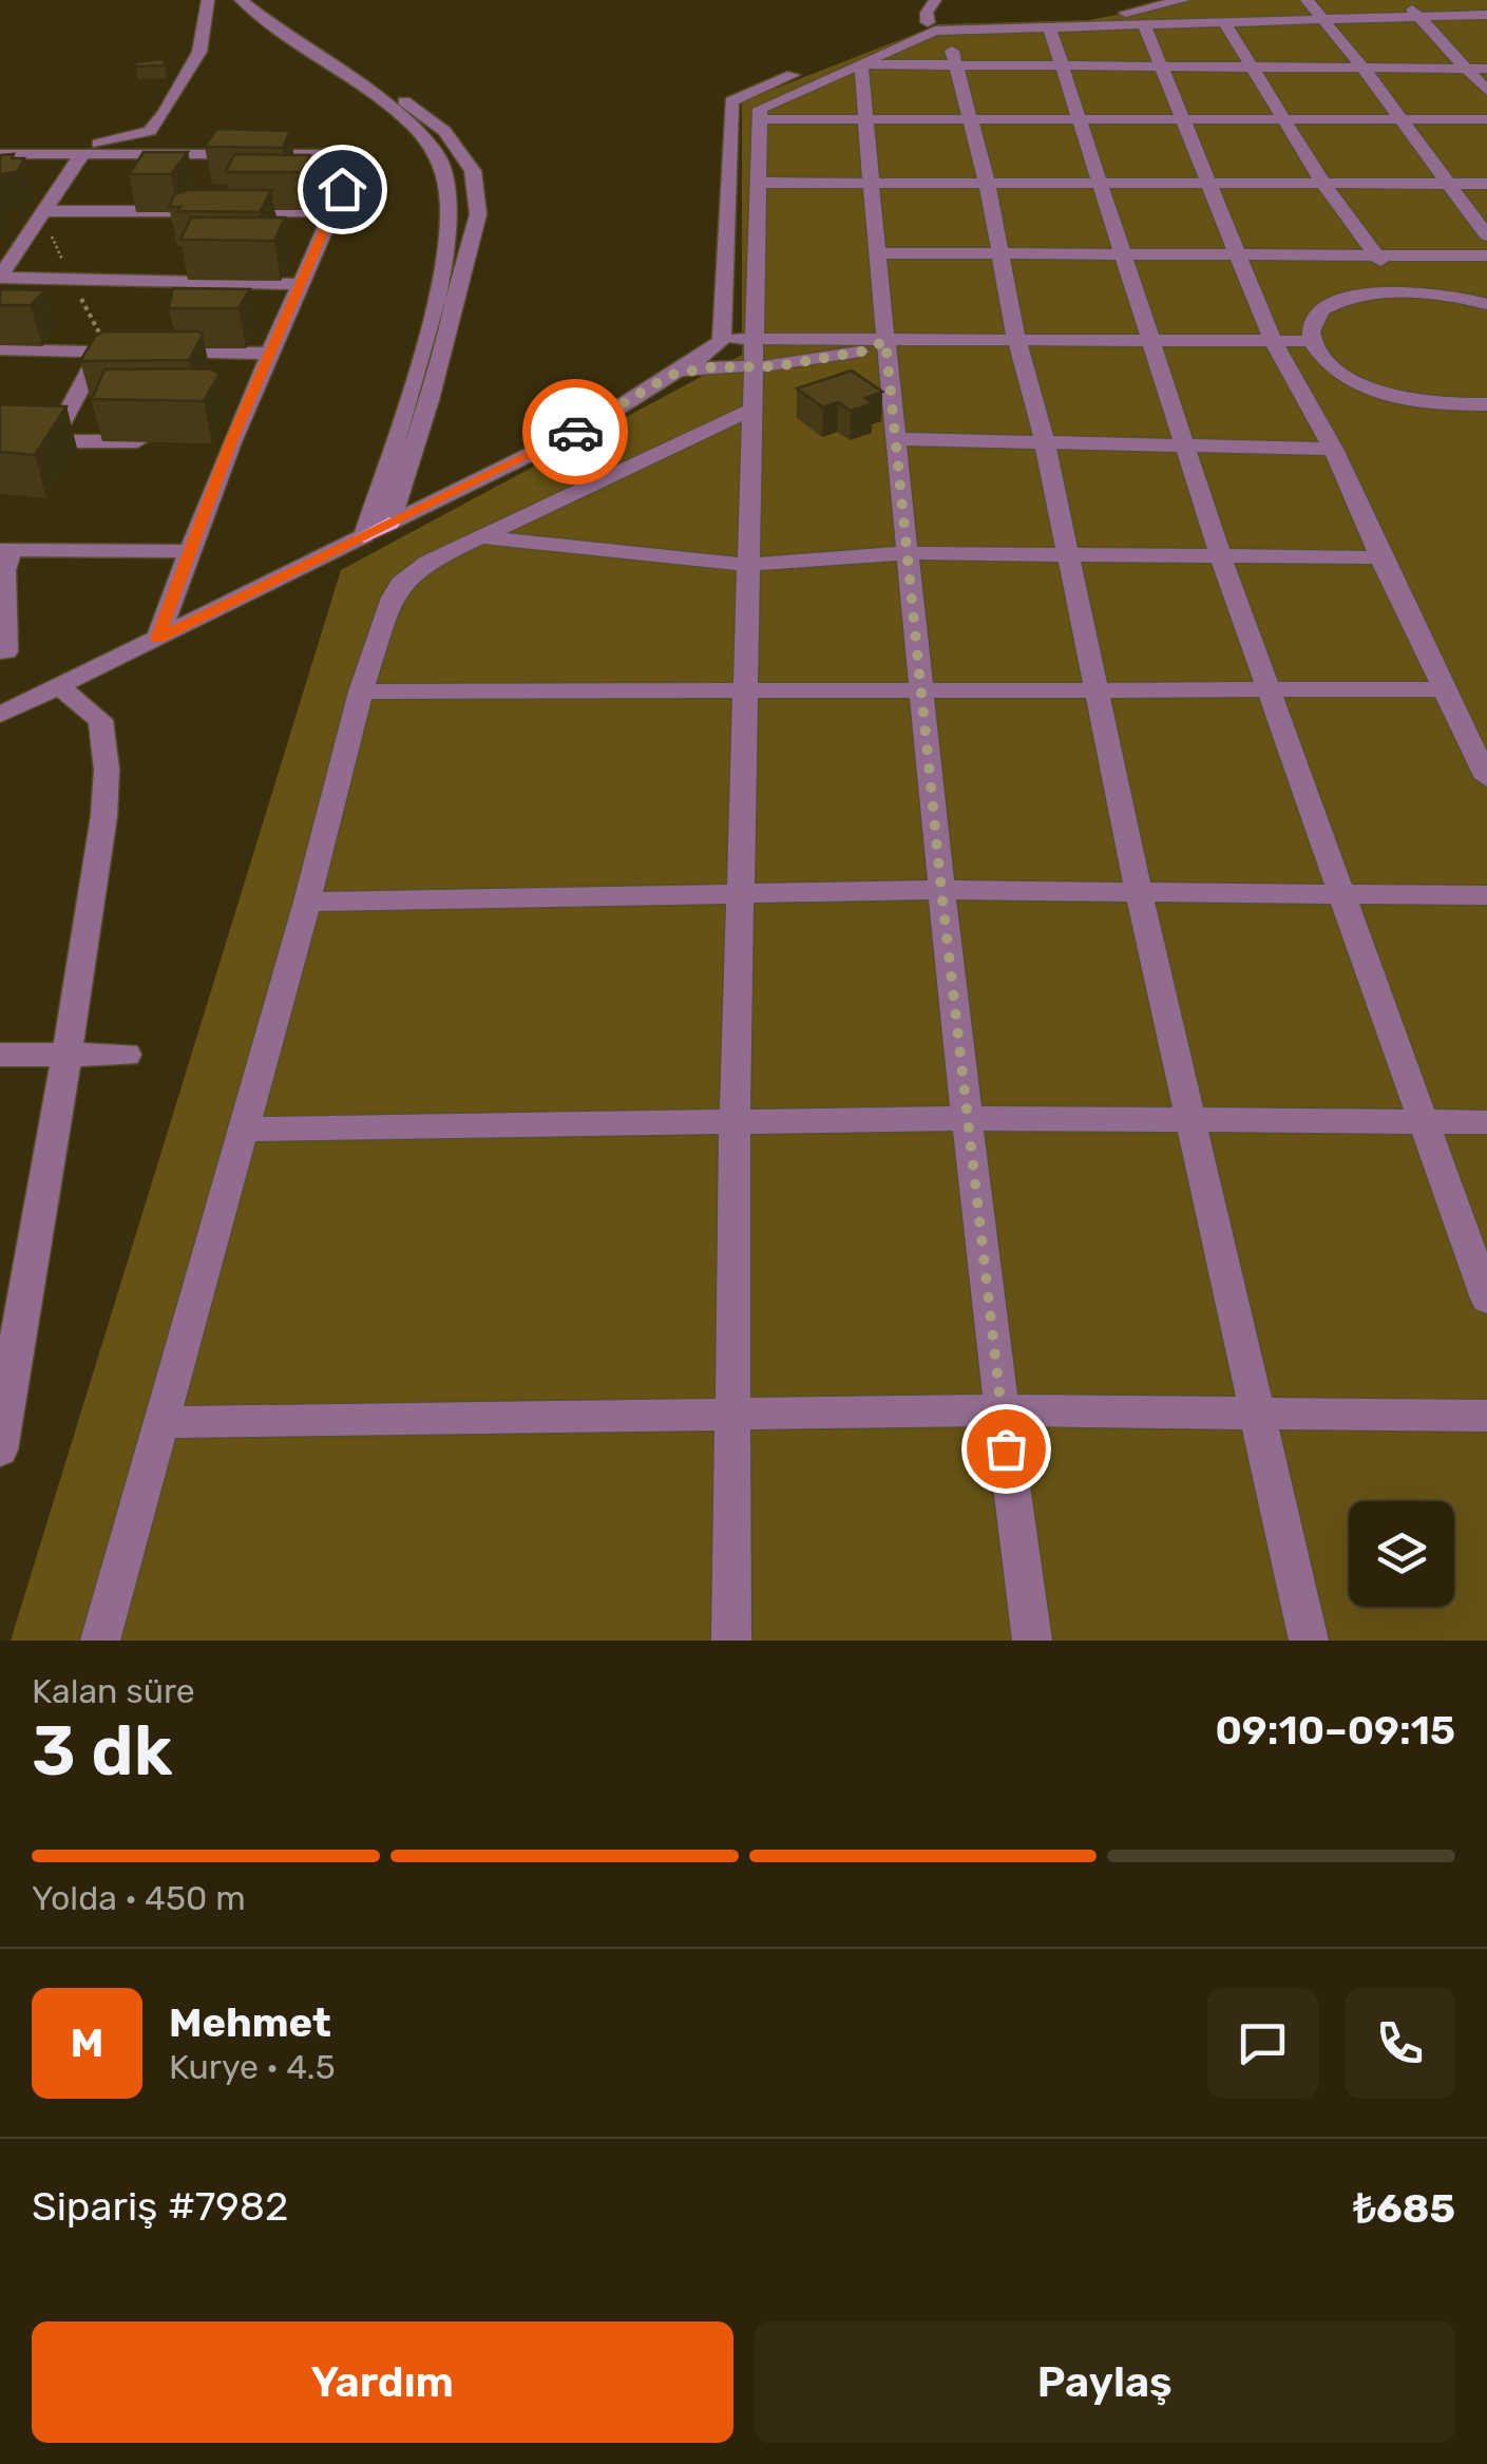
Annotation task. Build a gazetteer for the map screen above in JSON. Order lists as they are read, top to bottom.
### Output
{
  "page": {
    "heading": ["3 dk", "Kalan süre", "09:10–09:15"],
    "panel": [
      "Mehmet",
      "Kurye · 4.5",
      "Sipariş #7982",
      "₺685"
    ],
    "bar": "Yolda · 450 m",
    "round": "M",
    "buttons": ["Yardım", "Paylaş"]
  }
}
